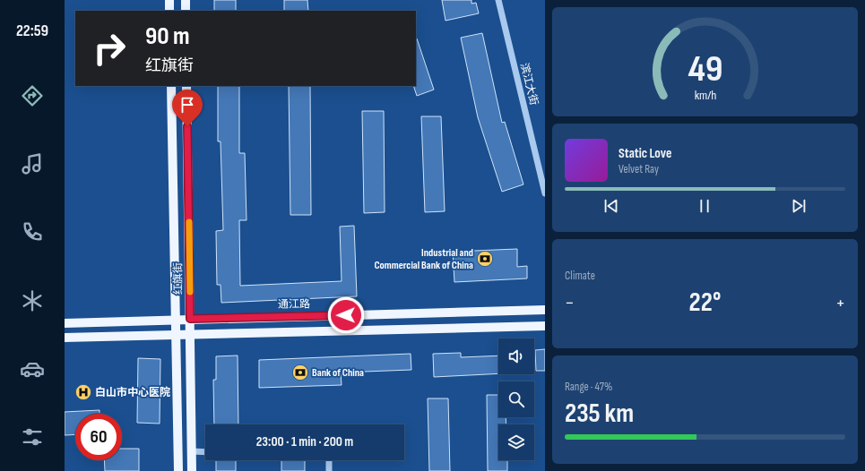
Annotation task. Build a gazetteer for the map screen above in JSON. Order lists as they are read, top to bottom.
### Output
{
  "streets": {
    "main road": ["红旗街", "通江路"],
    "street": ["滨江大街"]
  },
  "crossings": [
    ["红旗街", "通江路"]
  ],
  "places": {
    "bank": ["Industrial and Commercial Bank of China", "Bank of China"],
    "hospital": ["白山市中心医院"]
  },
  "page": {
    "tabs": "22:59",
    "turn": ["90 m", "红旗街"],
    "song": ["Static Love", "Velvet Ray"],
    "tile": [
      "Climate",
      ["Range · 47%", "235 km"]
    ],
    "heat": ["−", "22°", "+"],
    "limit": "60",
    "trip": "23:00 · 1 min · 200 m",
    "gauge": ["49", "km/h"]
  }
}
